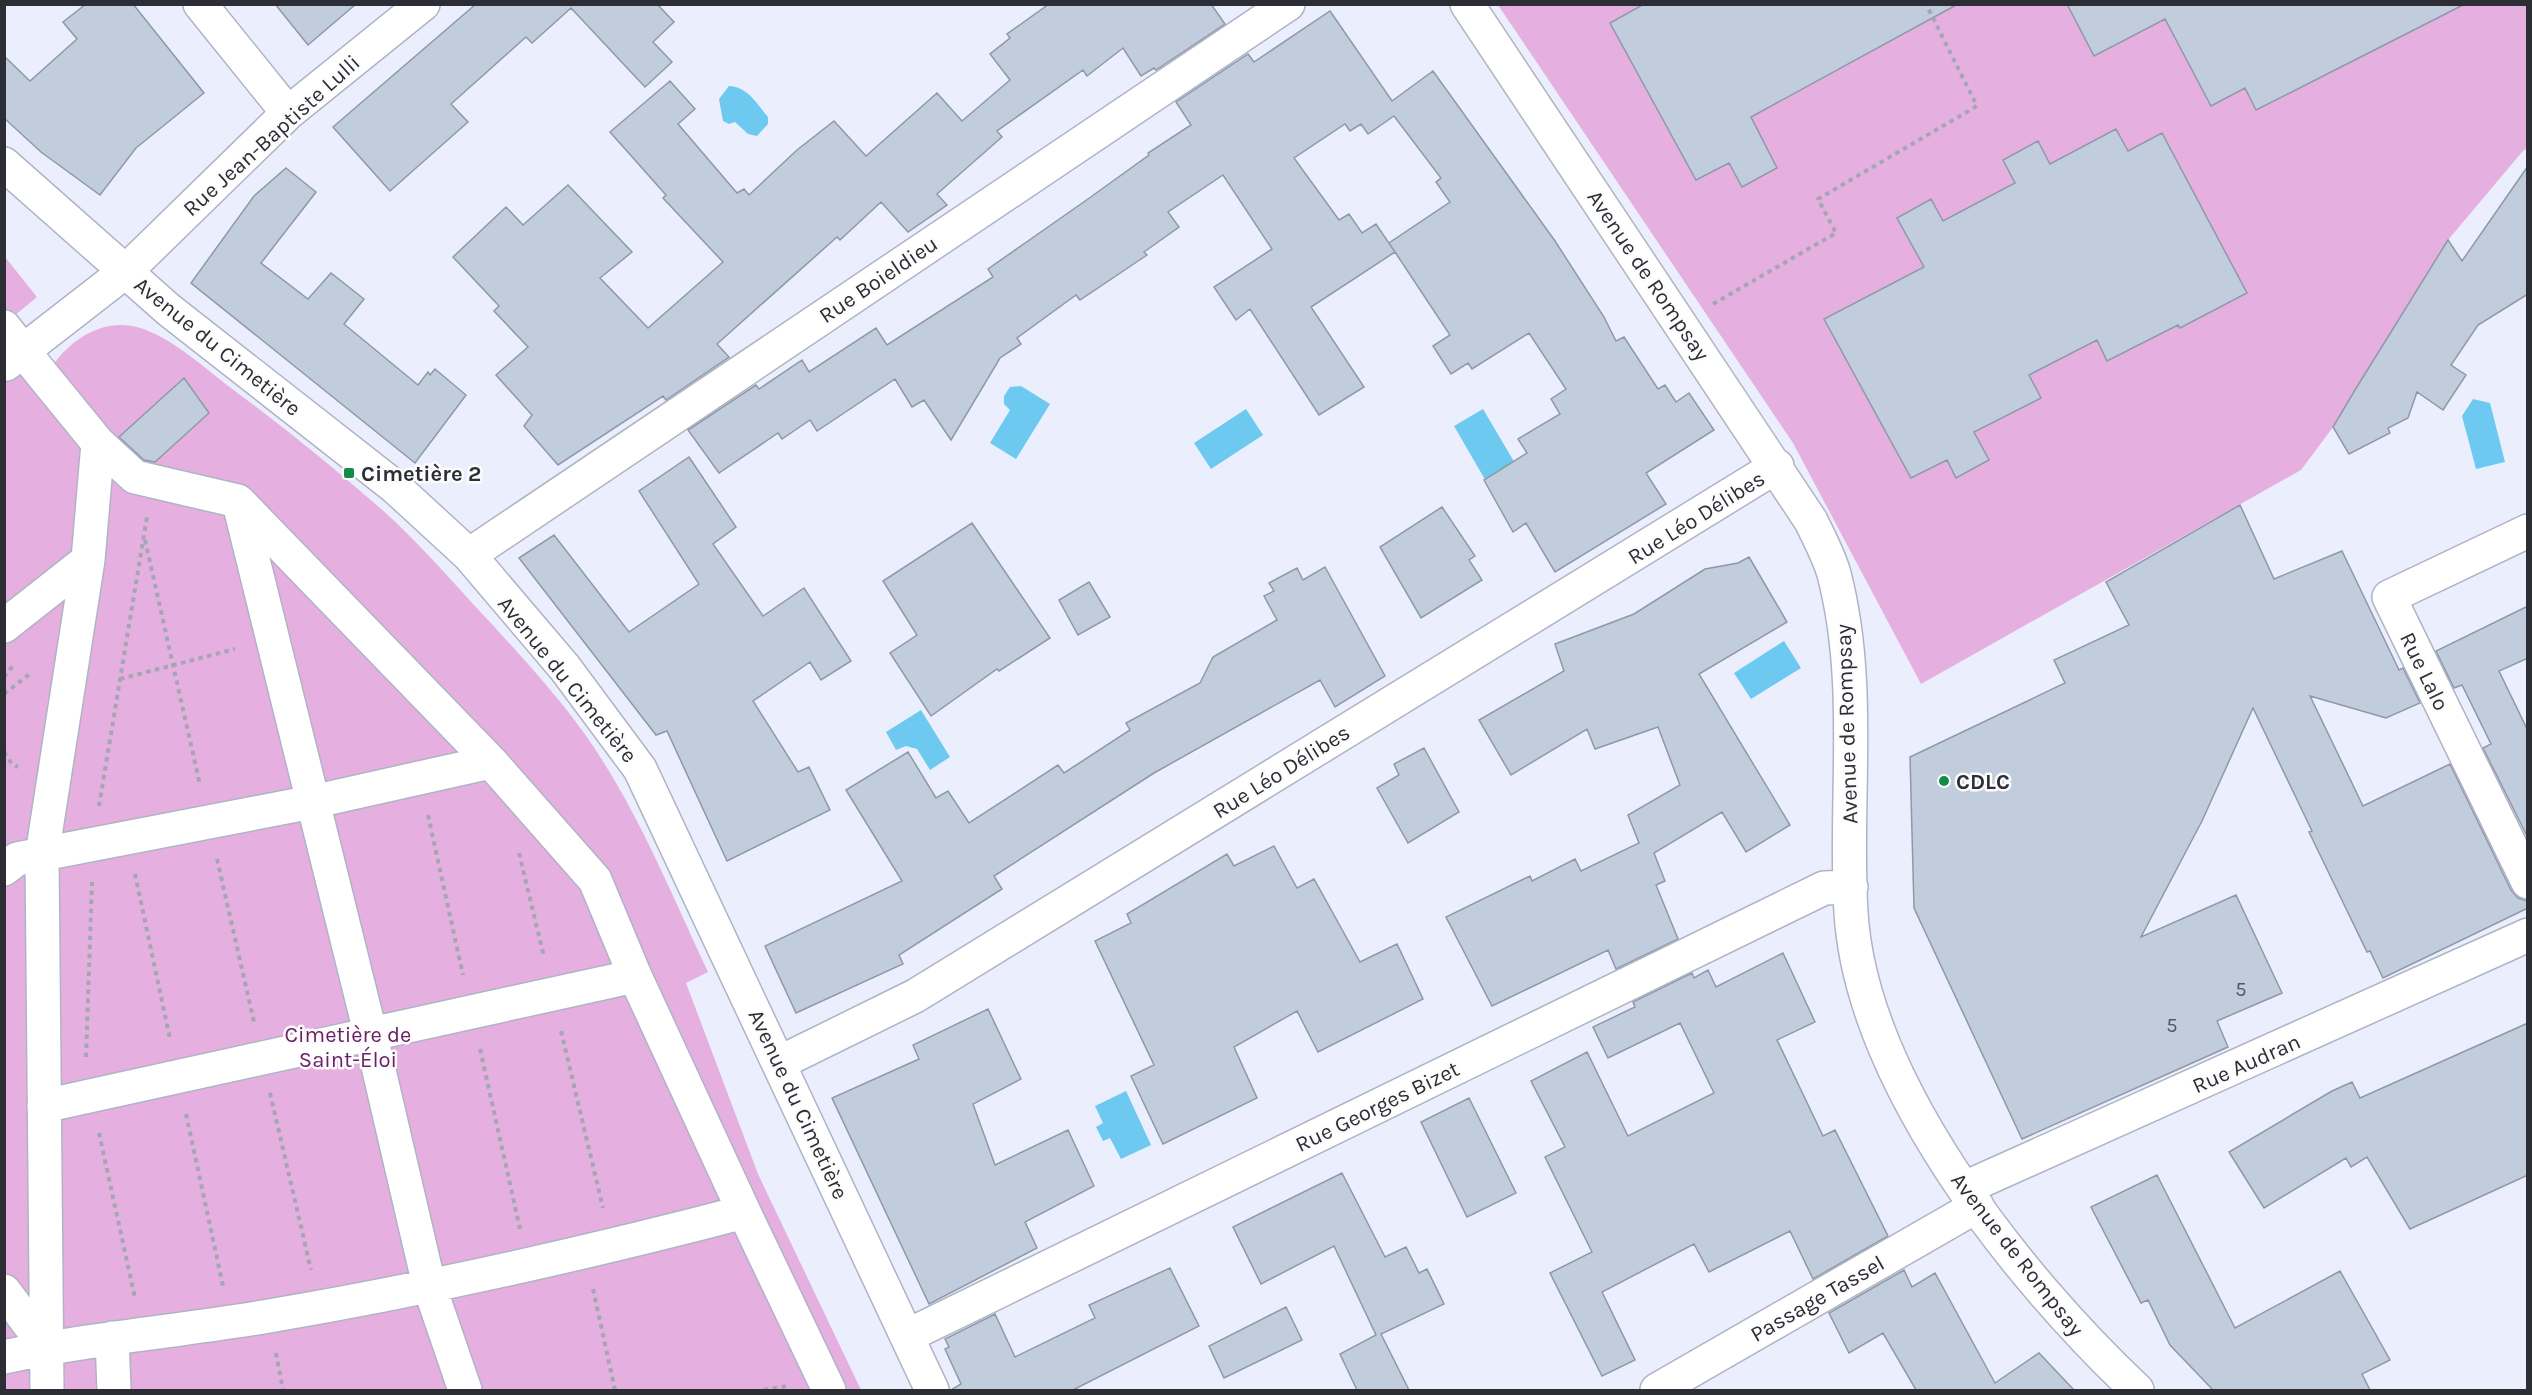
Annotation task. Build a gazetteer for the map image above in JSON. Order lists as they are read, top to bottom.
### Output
{
  "streets": {
    "street": [
      "Rue Jean-Baptiste Lulli",
      "Avenue de Rompsay",
      "Rue Boieldieu",
      "Avenue du Cimetière",
      "Rue Léo Délibes",
      "Rue Lalo",
      "Rue Audran",
      "Rue Georges Bizet",
      "Passage Tassel"
    ]
  },
  "crossings": [
    ["Rue Jean-Baptiste Lulli", "Avenue du Cimetière"],
    ["Avenue de Rompsay", "Rue Léo Délibes"],
    ["Avenue de Rompsay", "Rue Audran"],
    ["Avenue de Rompsay", "Rue Georges Bizet"],
    ["Avenue de Rompsay", "Passage Tassel"],
    ["Rue Boieldieu", "Avenue du Cimetière"],
    ["Avenue du Cimetière", "Rue Léo Délibes"],
    ["Avenue du Cimetière", "Rue Georges Bizet"],
    ["Rue Audran", "Passage Tassel"]
  ],
  "parks": ["Cimetière de Saint-Éloi"],
  "places": {
    "transit": ["Cimetière 2"],
    "other": ["CDLC"]
  },
  "house_numbers": ["5", "5"]
}
